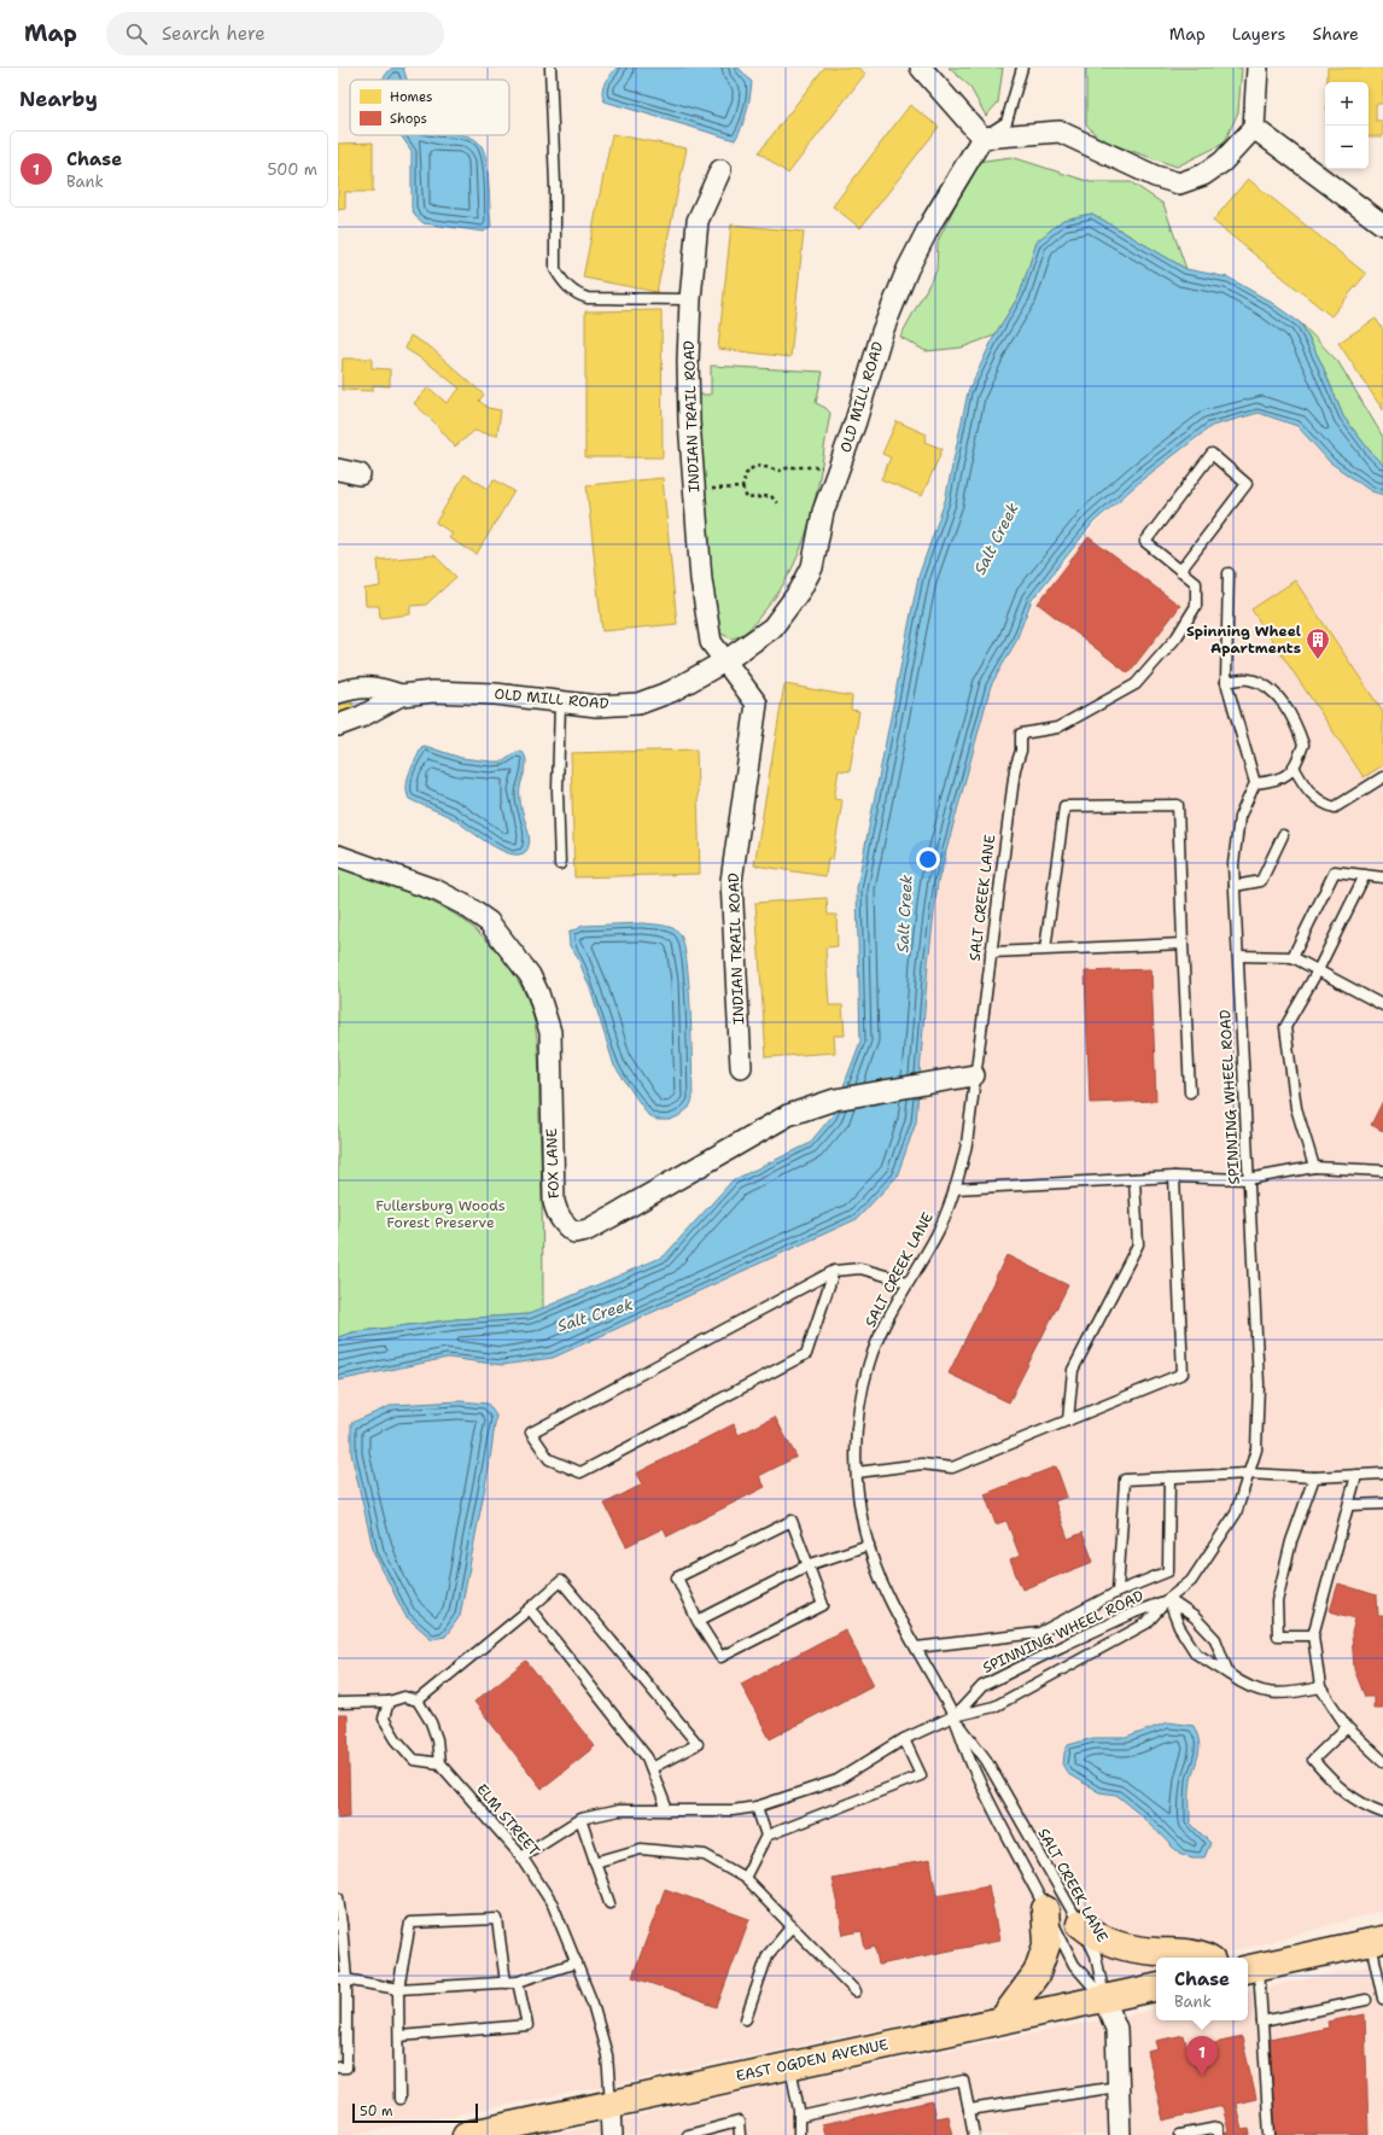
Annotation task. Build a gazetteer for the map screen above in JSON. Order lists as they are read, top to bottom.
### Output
{
  "streets": {
    "main road": ["EAST OGDEN AVENUE"],
    "street": ["OLD MILL ROAD", "INDIAN TRAIL ROAD", "FOX LANE"],
    "lane": ["SALT CREEK LANE", "SPINNING WHEEL ROAD", "ELM STREET"]
  },
  "crossings": [
    ["OLD MILL ROAD", "INDIAN TRAIL ROAD"],
    ["SALT CREEK LANE", "SPINNING WHEEL ROAD"],
    ["SALT CREEK LANE", "FOX LANE"],
    ["SALT CREEK LANE", "EAST OGDEN AVENUE"],
    ["SPINNING WHEEL ROAD", "ELM STREET"],
    ["ELM STREET", "EAST OGDEN AVENUE"]
  ],
  "water": ["Salt Creek"],
  "parks": ["Fullersburg Woods Forest Preserve"],
  "places": {
    "building": ["Spinning Wheel Apartments"]
  },
  "legend": ["Homes", "Shops"],
  "scale_bar": "50 m",
  "page": {
    "header": "Map",
    "search": "Search here",
    "nav": ["Map", "Layers", "Share"],
    "heading": "Nearby",
    "map_buttons": ["+", "−"],
    "list": [
      {
        "mark": "1",
        "name": "Chase",
        "note": "Bank",
        "value": "500 m"
      }
    ],
    "popup": ["Chase", "Bank"],
    "pins": "1",
    "scale": "50 m"
  }
}
